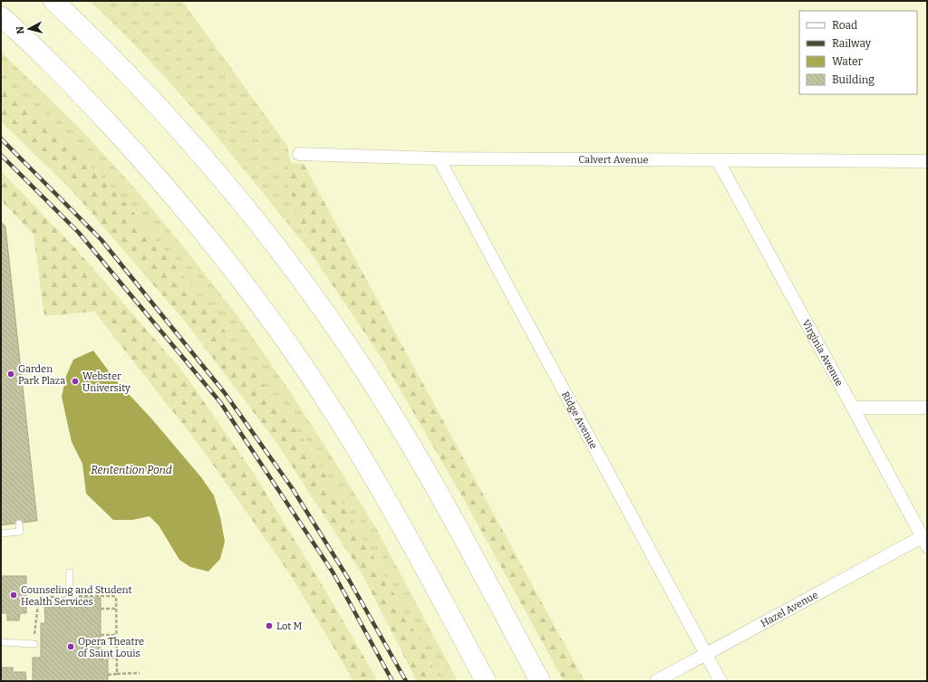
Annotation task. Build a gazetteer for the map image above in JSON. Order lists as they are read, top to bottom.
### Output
{
  "streets": {
    "street": [
      "Calvert Avenue",
      "Virginia Avenue",
      "Ridge Avenue",
      "Hazel Avenue"
    ]
  },
  "crossings": [
    ["Calvert Avenue", "Virginia Avenue"],
    ["Calvert Avenue", "Ridge Avenue"],
    ["Virginia Avenue", "Hazel Avenue"],
    ["Ridge Avenue", "Hazel Avenue"]
  ],
  "water": ["Rentention Pond"],
  "places": [
    "Garden Park Plaza",
    "Webster University",
    "Counseling and Student Health Services",
    "Lot M",
    "Opera Theatre of Saint Louis"
  ],
  "legend": [
    "Road",
    "Railway",
    "Water",
    "Building"
  ],
  "north": "left"
}
